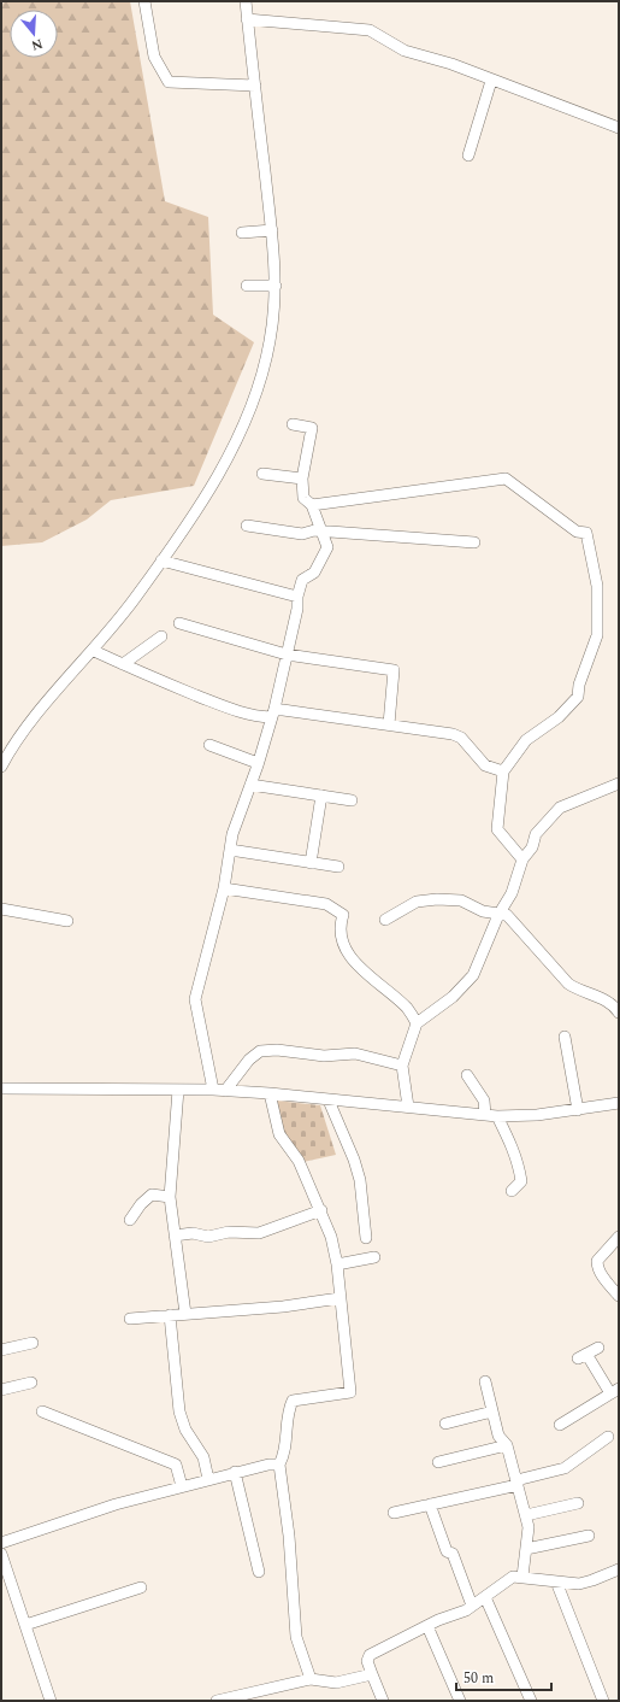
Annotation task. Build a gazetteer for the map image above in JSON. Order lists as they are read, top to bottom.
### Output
{
  "scale_bar": "50 m",
  "north": "bottom"
}
